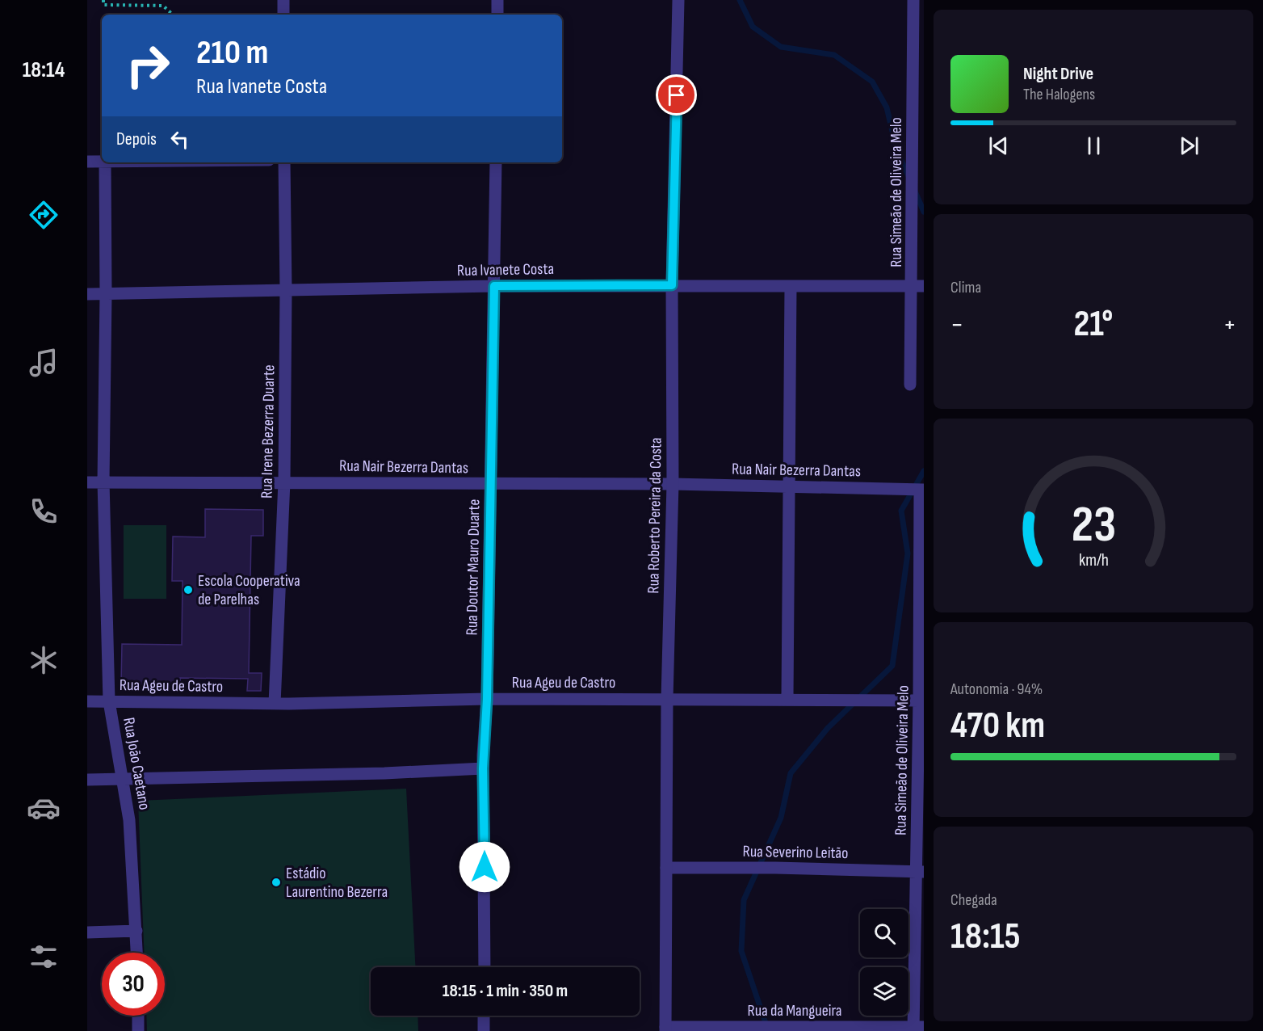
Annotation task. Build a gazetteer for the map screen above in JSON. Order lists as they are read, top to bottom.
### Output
{
  "streets": {
    "street": [
      "Rua Simeão de Oliveira Melo",
      "Rua Ivanete Costa",
      "Rua Irene Bezerra Duarte",
      "Rua Nair Bezerra Dantas",
      "Rua Roberto Pereira da Costa",
      "Rua Doutor Mauro Duarte",
      "Rua Ageu de Castro",
      "Rua João Caetano",
      "Rua Severino Leitão",
      "Rua da Mangueira"
    ]
  },
  "crossings": [
    ["Rua Simeão de Oliveira Melo", "Rua Ivanete Costa"],
    ["Rua Simeão de Oliveira Melo", "Rua Nair Bezerra Dantas"],
    ["Rua Simeão de Oliveira Melo", "Rua Ageu de Castro"],
    ["Rua Simeão de Oliveira Melo", "Rua Severino Leitão"],
    ["Rua Simeão de Oliveira Melo", "Rua da Mangueira"],
    ["Rua Ivanete Costa", "Rua Irene Bezerra Duarte"],
    ["Rua Ivanete Costa", "Rua Roberto Pereira da Costa"],
    ["Rua Ivanete Costa", "Rua Doutor Mauro Duarte"],
    ["Rua Ivanete Costa", "Rua João Caetano"],
    ["Rua Irene Bezerra Duarte", "Rua Nair Bezerra Dantas"],
    ["Rua Irene Bezerra Duarte", "Rua Ageu de Castro"],
    ["Rua Nair Bezerra Dantas", "Rua Roberto Pereira da Costa"],
    ["Rua Nair Bezerra Dantas", "Rua Doutor Mauro Duarte"],
    ["Rua Nair Bezerra Dantas", "Rua João Caetano"],
    ["Rua Roberto Pereira da Costa", "Rua Ageu de Castro"],
    ["Rua Roberto Pereira da Costa", "Rua Severino Leitão"],
    ["Rua Roberto Pereira da Costa", "Rua da Mangueira"],
    ["Rua Doutor Mauro Duarte", "Rua Ageu de Castro"],
    ["Rua Ageu de Castro", "Rua João Caetano"]
  ],
  "places": ["Escola Cooperativa de Parelhas", "Estádio Laurentino Bezerra"],
  "page": {
    "tabs": "18:14",
    "turn": ["210 m", "Rua Ivanete Costa"],
    "song": ["Night Drive", "The Halogens"],
    "then": "Depois",
    "tile": [
      "Clima",
      ["Autonomia · 94%", "470 km"],
      ["Chegada", "18:15"]
    ],
    "heat": ["−", "21°", "+"],
    "limit": "30",
    "trip": "18:15 · 1 min · 350 m",
    "gauge": ["23", "km/h"]
  }
}
